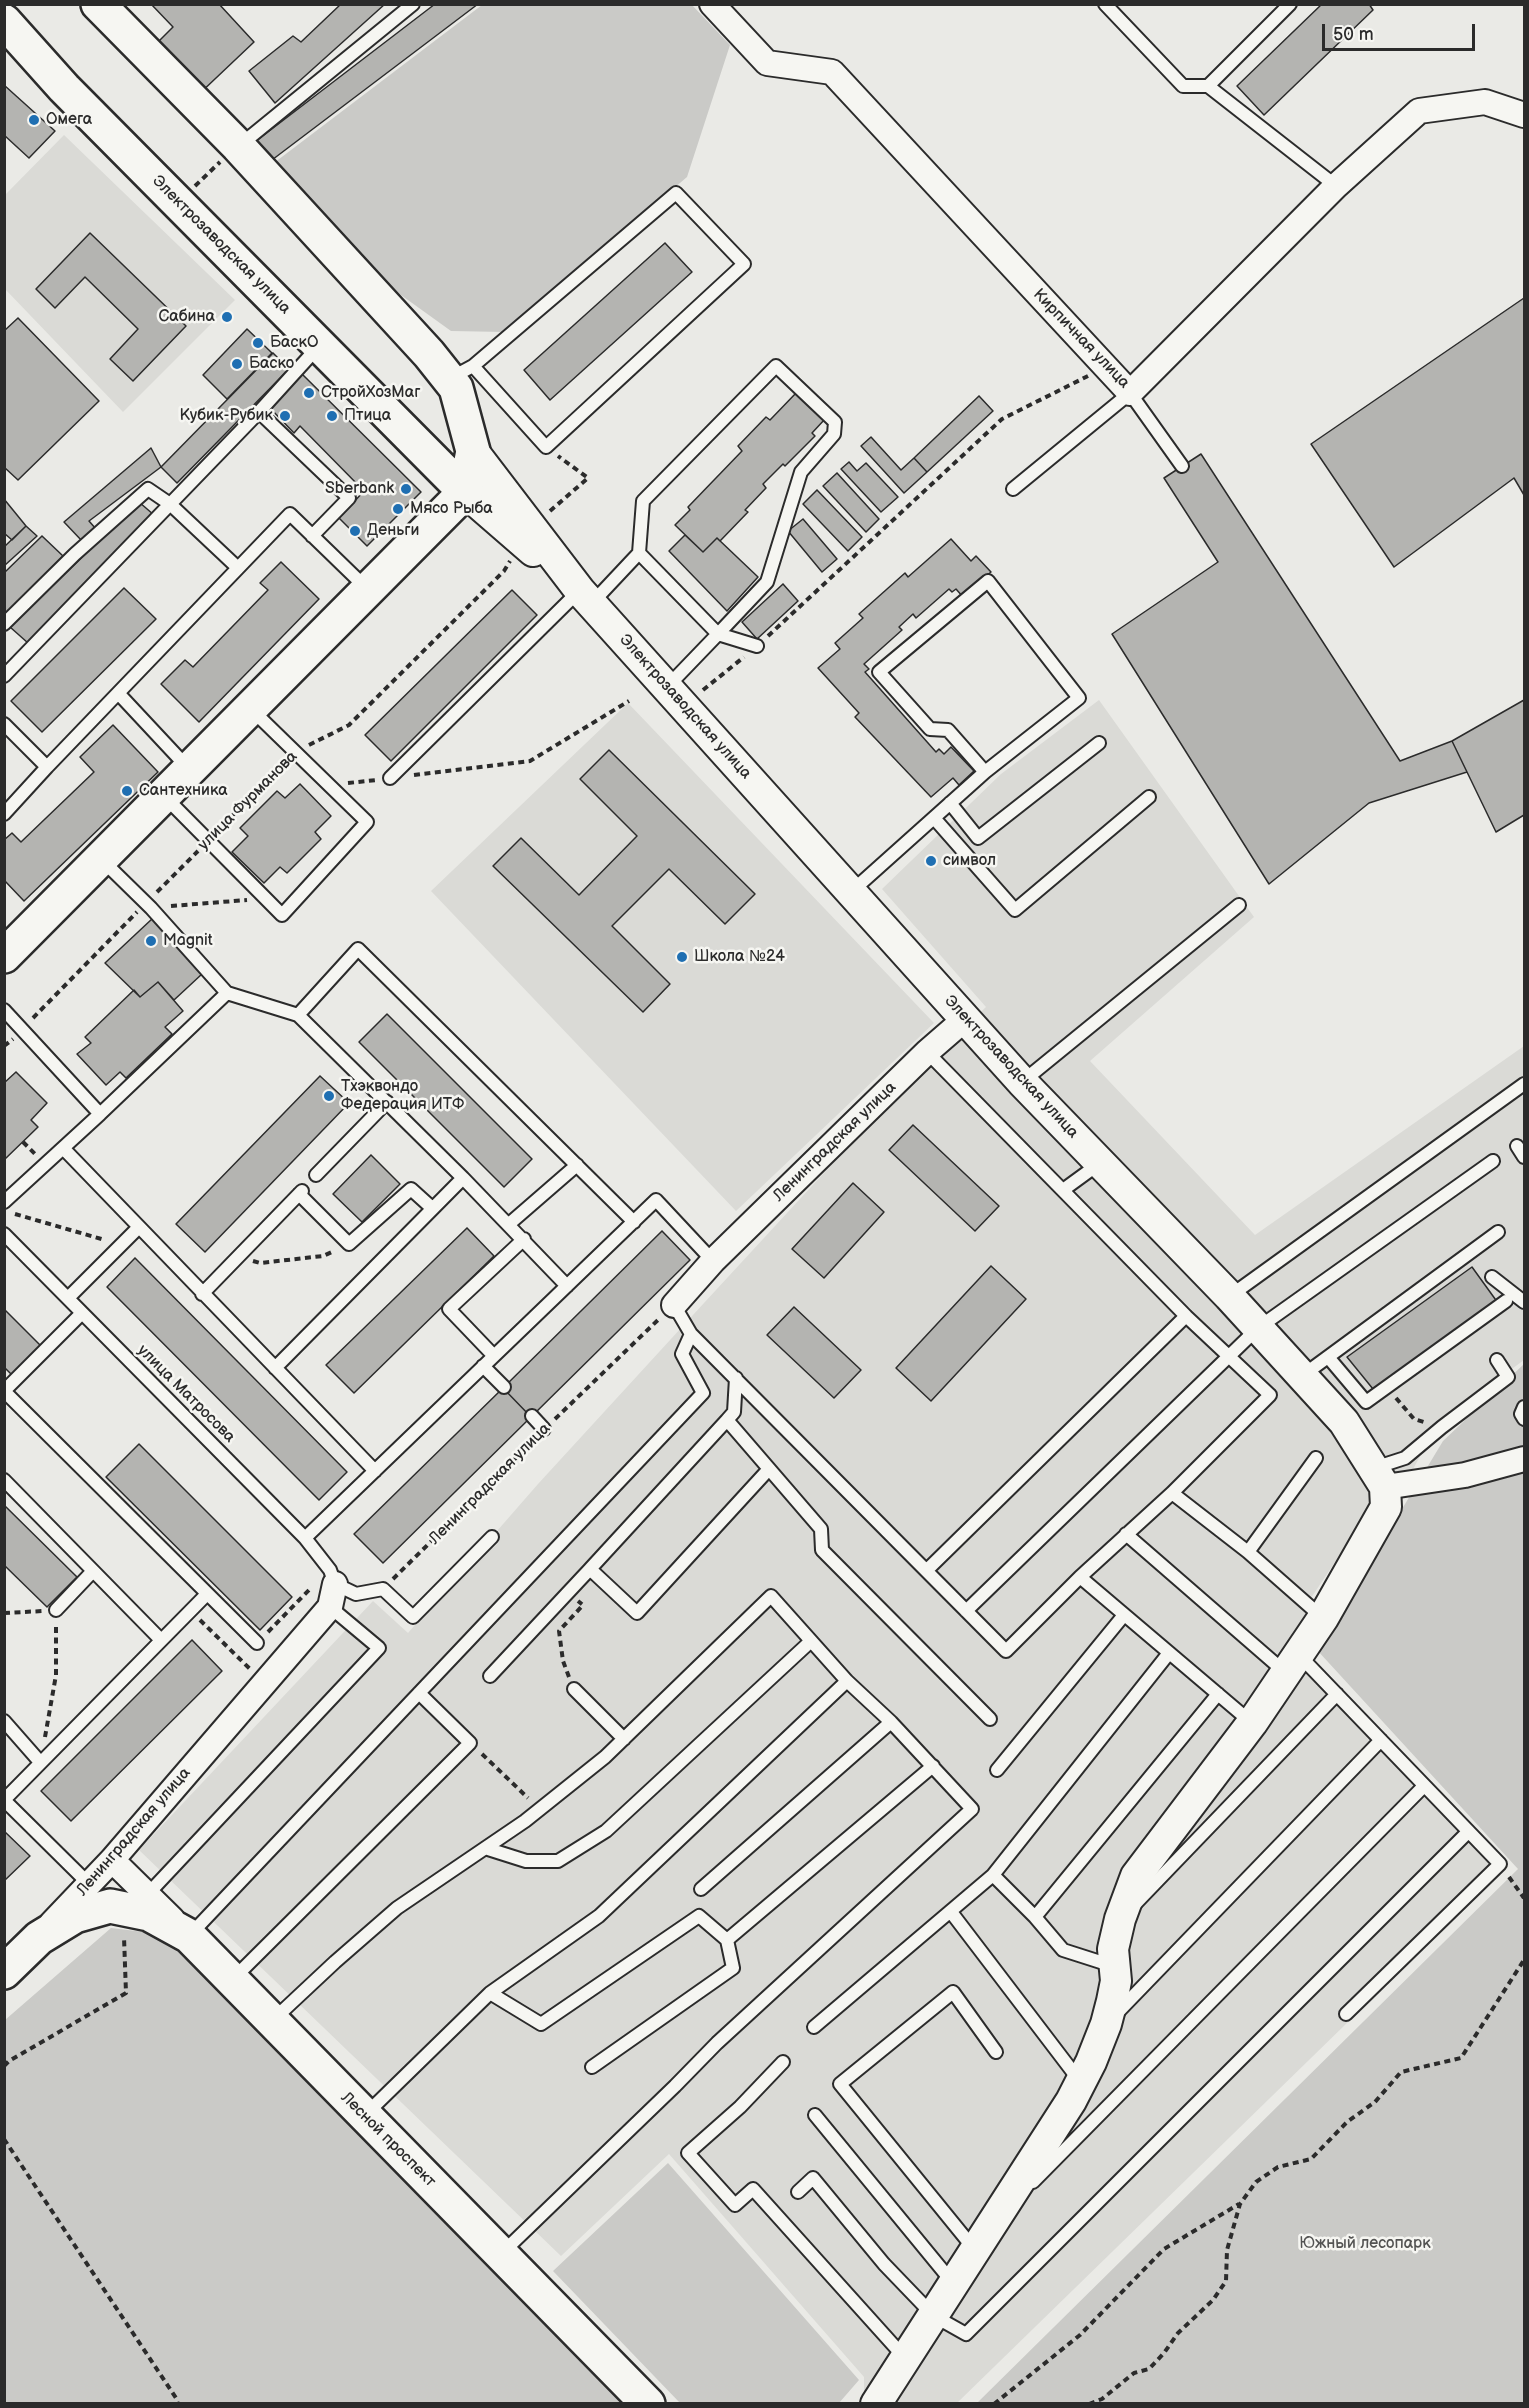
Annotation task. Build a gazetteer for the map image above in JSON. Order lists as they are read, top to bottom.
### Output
{
  "streets": {
    "main road": ["Электрозаводская улица", "Ленинградская улица", "Лесной проспект"],
    "street": ["Кирпичная улица"],
    "lane": ["улица Матросова"],
    "path": ["улица Фурманова"]
  },
  "crossings": [
    ["Электрозаводская улица", "улица Фурманова"],
    ["Электрозаводская улица", "Ленинградская улица"],
    ["Ленинградская улица", "улица Матросова"],
    ["Ленинградская улица", "Лесной проспект"]
  ],
  "parks": ["Южный лесопарк"],
  "places": [
    "Омега",
    "Сабина",
    "БаскО",
    "Баско",
    "СтройХозМаг",
    "Кубик-Рубик",
    "Птица",
    "Sberbank",
    "Мясо Рыба",
    "Деньги",
    "Сантехника",
    "символ",
    "Magnit",
    "Школа №24",
    "Тхэквондо Федерация ИТФ"
  ],
  "scale_bar": "50 m"
}
